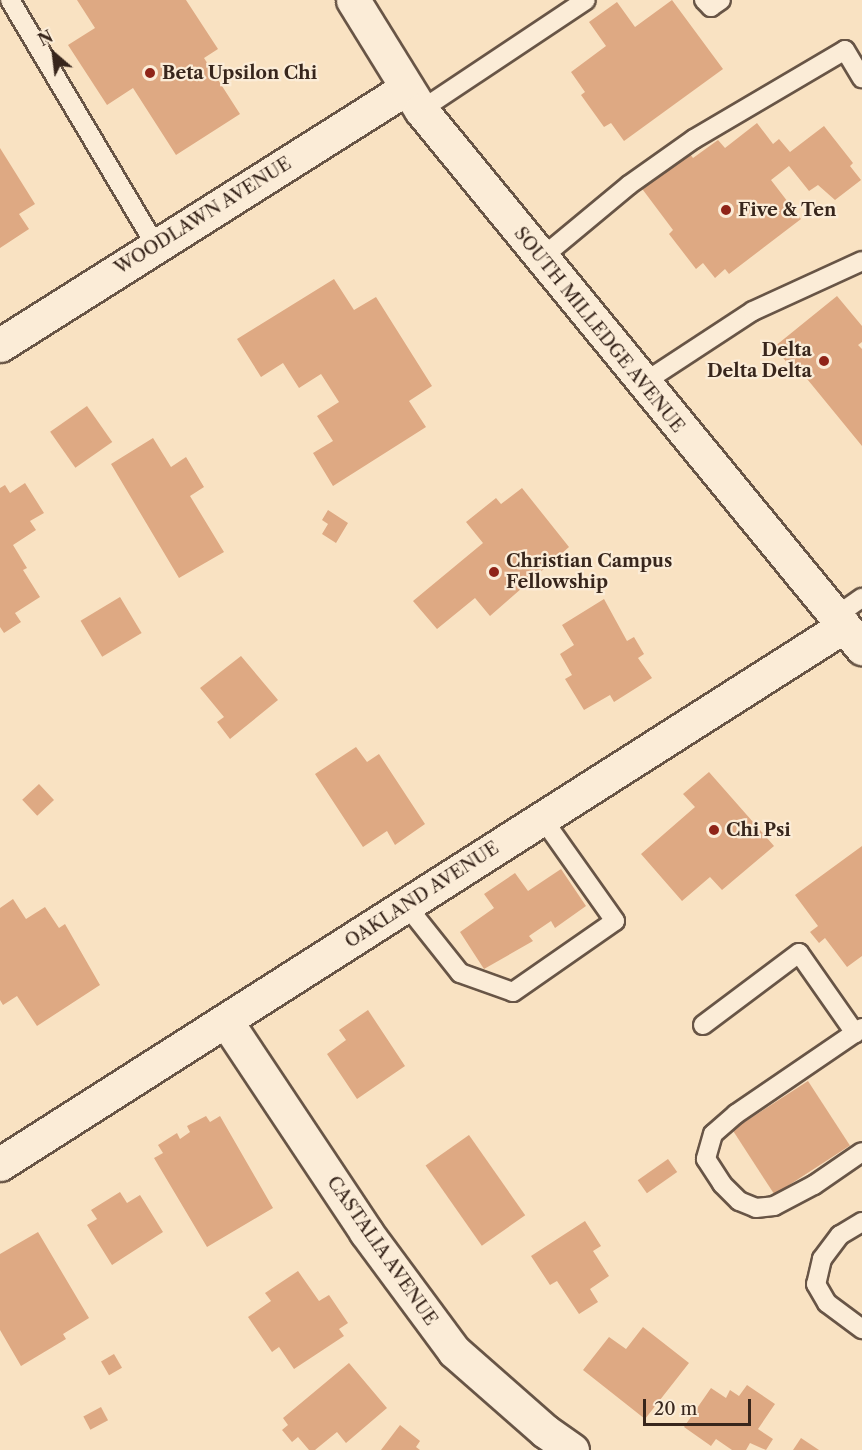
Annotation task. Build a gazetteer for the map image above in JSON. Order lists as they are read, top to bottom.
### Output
{
  "streets": {
    "street": [
      "WOODLAWN AVENUE",
      "SOUTH MILLEDGE AVENUE",
      "OAKLAND AVENUE",
      "CASTALIA AVENUE"
    ]
  },
  "crossings": [
    ["WOODLAWN AVENUE", "SOUTH MILLEDGE AVENUE"],
    ["SOUTH MILLEDGE AVENUE", "OAKLAND AVENUE"],
    ["OAKLAND AVENUE", "CASTALIA AVENUE"]
  ],
  "places": [
    "Beta Upsilon Chi",
    "Five & Ten",
    "Delta Delta Delta",
    "Christian Campus Fellowship",
    "Chi Psi"
  ],
  "scale_bar": "20 m",
  "north": "top left"
}
